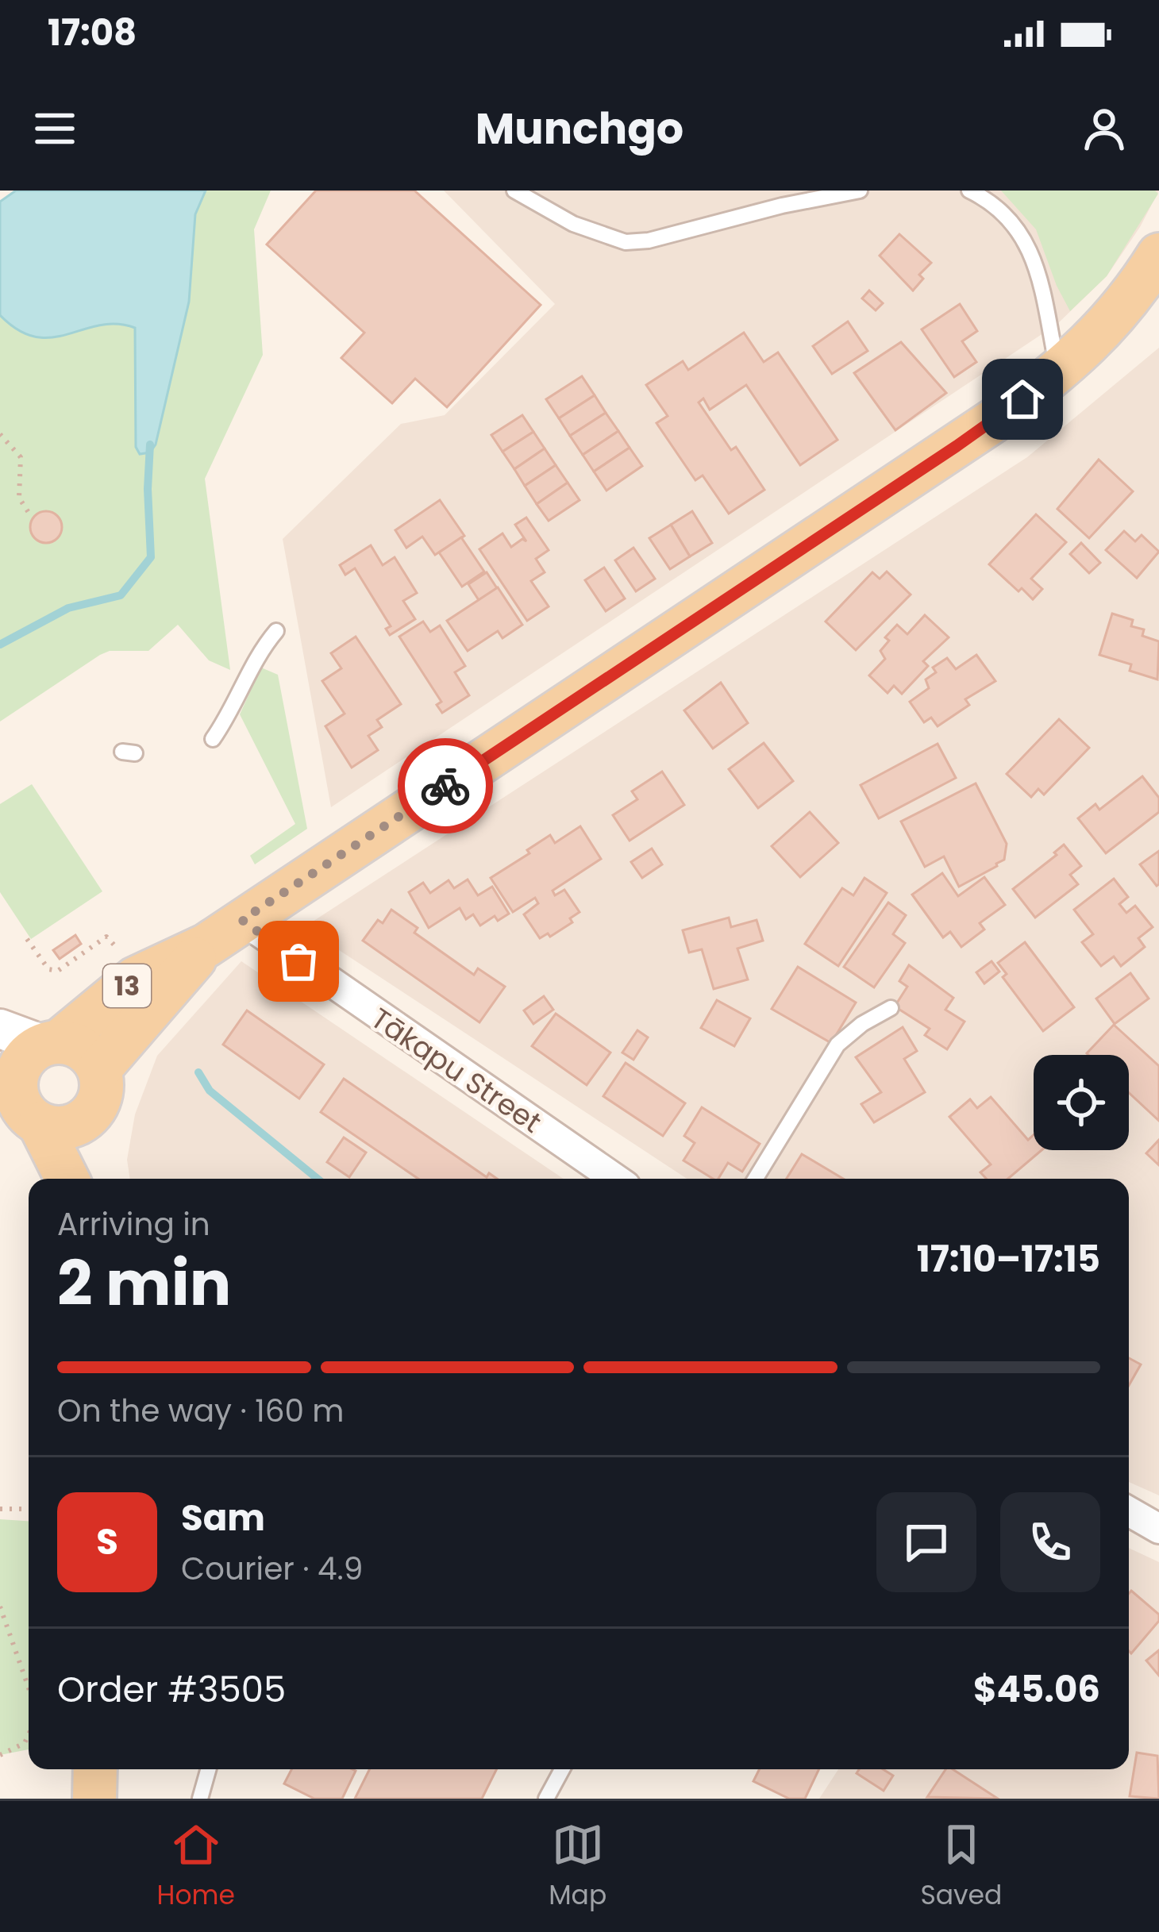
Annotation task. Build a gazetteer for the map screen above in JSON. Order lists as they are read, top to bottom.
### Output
{
  "streets": {
    "main road": ["13"],
    "street": ["Tākapu Street"]
  },
  "crossings": [
    ["13", "Tākapu Street"]
  ],
  "page": {
    "status": "17:08",
    "header": "Munchgo",
    "heading": ["2 min", "Arriving in", "17:10–17:15"],
    "panel": [
      "Sam",
      "Courier · 4.9",
      "Order #3505",
      "$45.06"
    ],
    "bar": "On the way · 160 m",
    "round": "S",
    "tabs": ["Home", "Map", "Saved"]
  }
}
